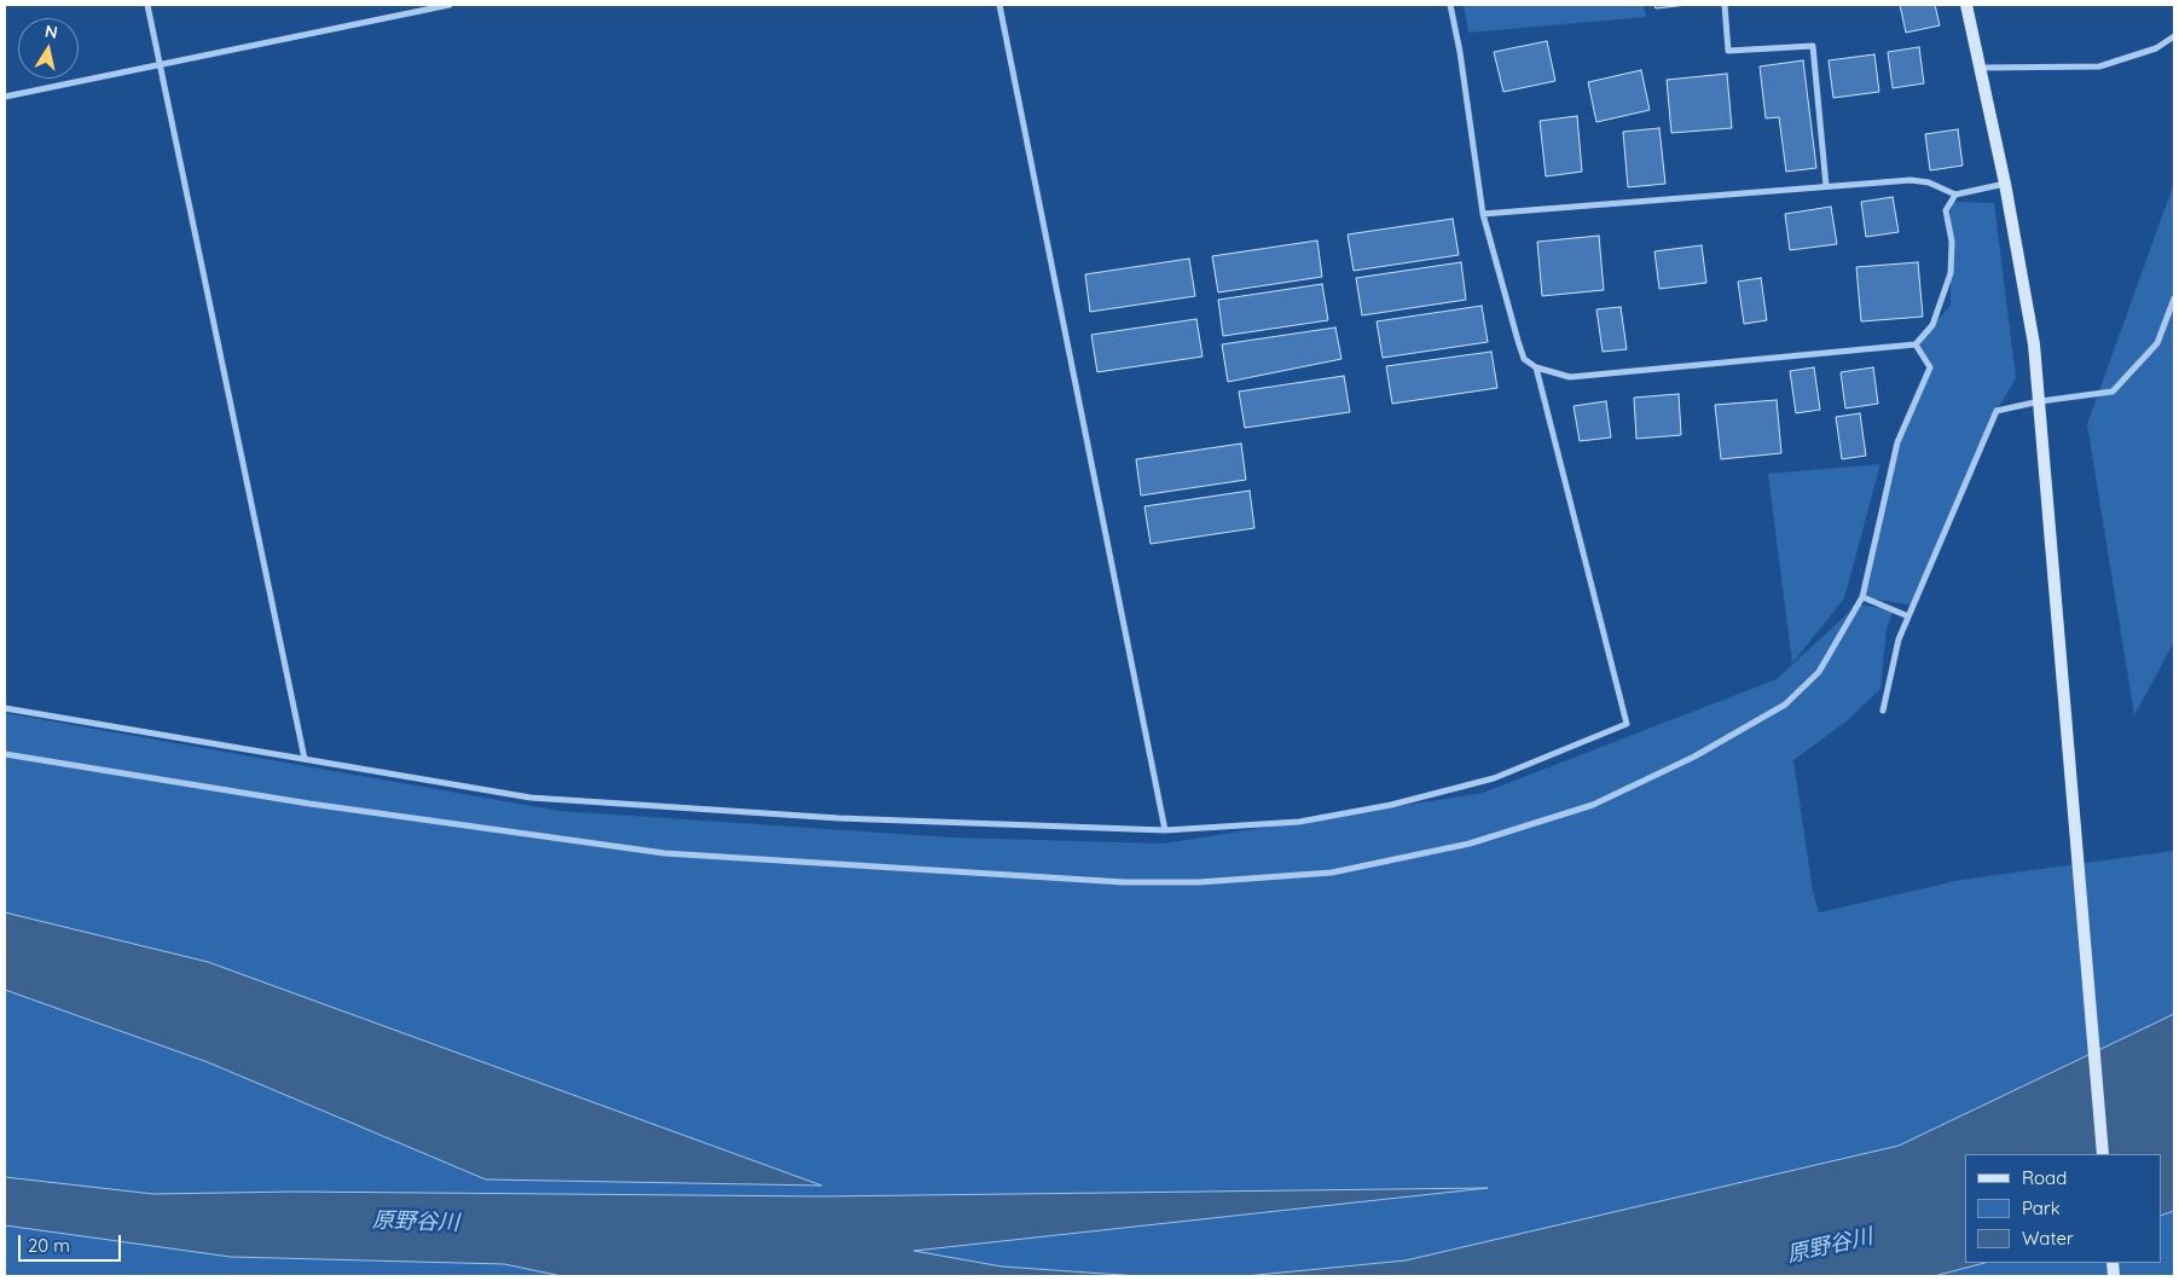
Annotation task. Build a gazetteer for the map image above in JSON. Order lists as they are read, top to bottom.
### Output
{
  "water": ["原野谷川"],
  "legend": ["Road", "Park", "Water"],
  "scale_bar": "20 m",
  "north": "top"
}
